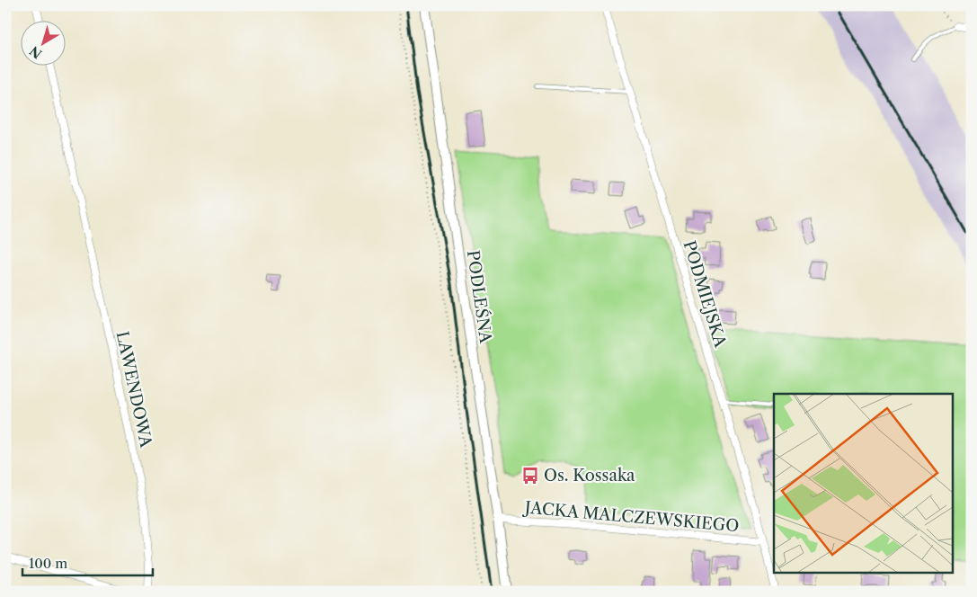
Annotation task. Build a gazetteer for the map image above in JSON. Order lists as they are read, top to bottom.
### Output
{
  "streets": {
    "street": [
      "PODMIEJSKA",
      "PODLEŚNA",
      "LAWENDOWA",
      "JACKA MALCZEWSKIEGO"
    ]
  },
  "crossings": [
    ["PODMIEJSKA", "JACKA MALCZEWSKIEGO"],
    ["PODLEŚNA", "JACKA MALCZEWSKIEGO"]
  ],
  "places": {
    "bus stop": ["Os. Kossaka"]
  },
  "scale_bar": "100 m",
  "north": "bottom left"
}
